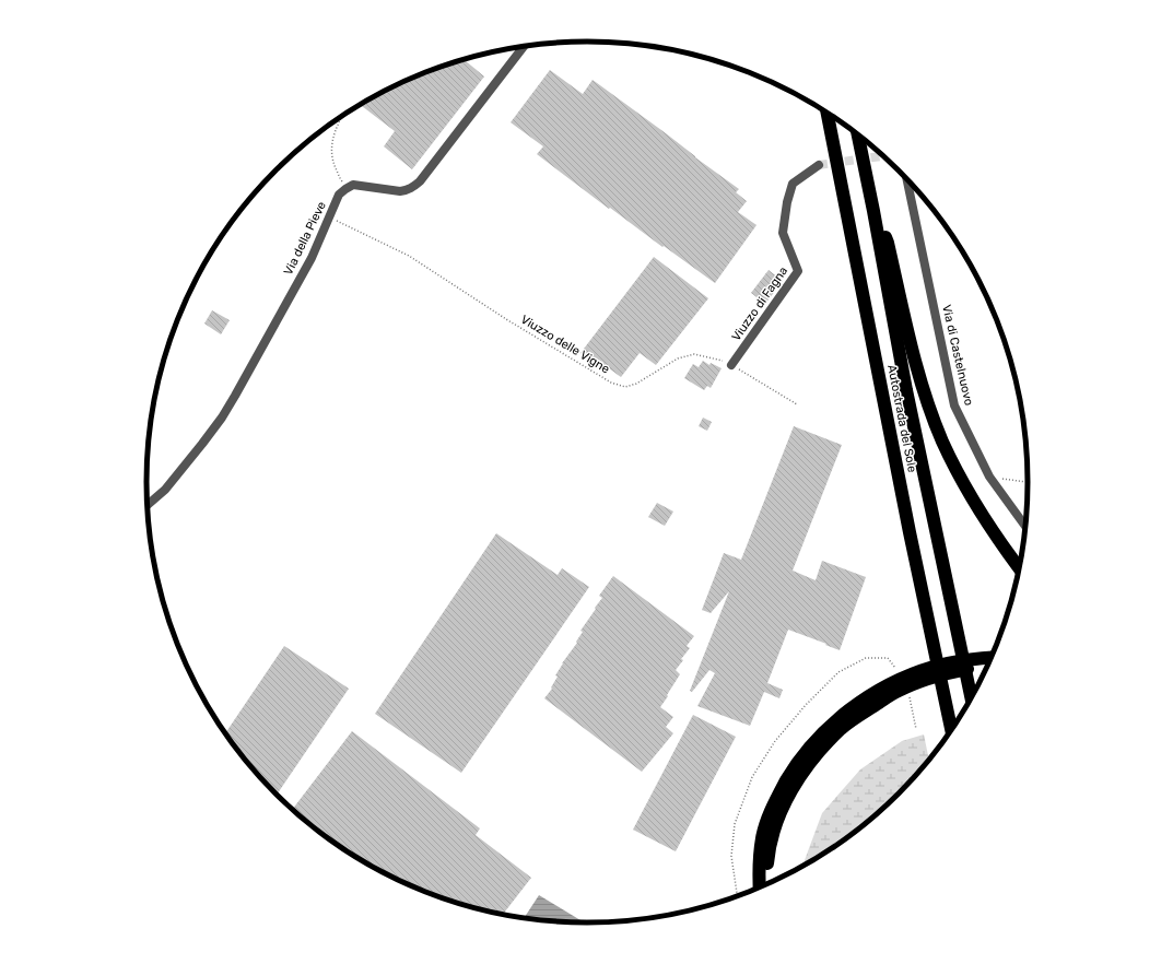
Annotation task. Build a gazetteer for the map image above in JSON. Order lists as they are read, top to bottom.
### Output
{
  "streets": {
    "highway": ["Autostrada del Sole"],
    "street": ["Via della Pieve", "Viuzzo di Fagna", "Via di Castelnuovo"],
    "path": ["Viuzzo delle Vigne"]
  },
  "crossings": [
    ["Via della Pieve", "Viuzzo delle Vigne"],
    ["Viuzzo di Fagna", "Viuzzo delle Vigne"]
  ]
}
